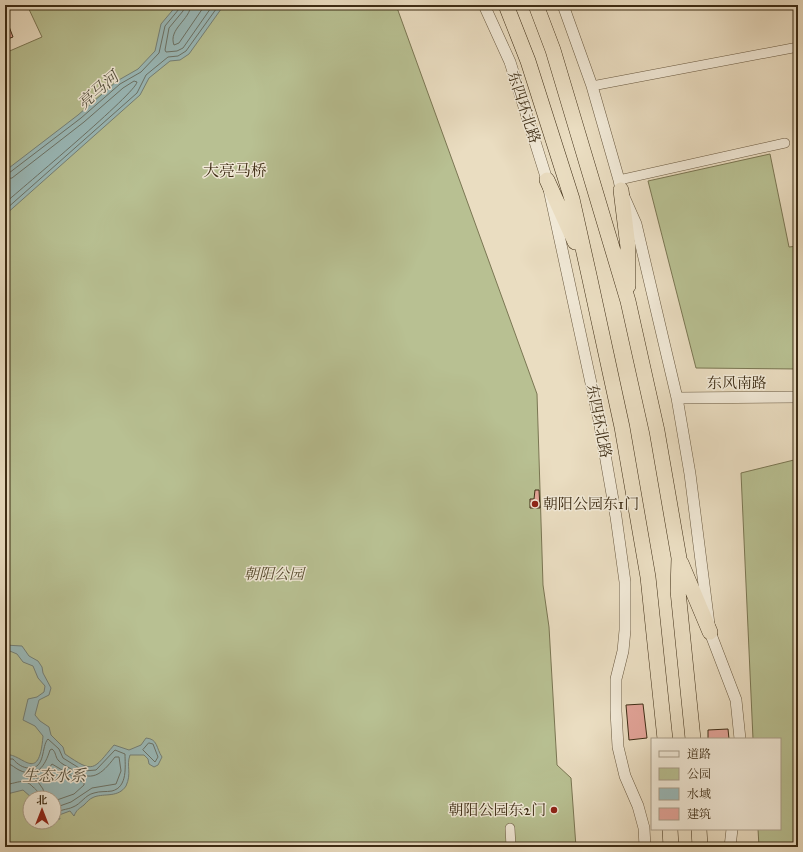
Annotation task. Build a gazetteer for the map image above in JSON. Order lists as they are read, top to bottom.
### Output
{
  "streets": {
    "highway": ["东四环北路"],
    "street": ["东风南路"]
  },
  "districts": ["大亮马桥"],
  "water": ["亮马河", "生态水系"],
  "parks": ["朝阳公园"],
  "places": ["朝阳公园东1门", "朝阳公园东2门"],
  "legend": [
    "道路",
    "公园",
    "水域",
    "建筑"
  ],
  "north": "top"
}
